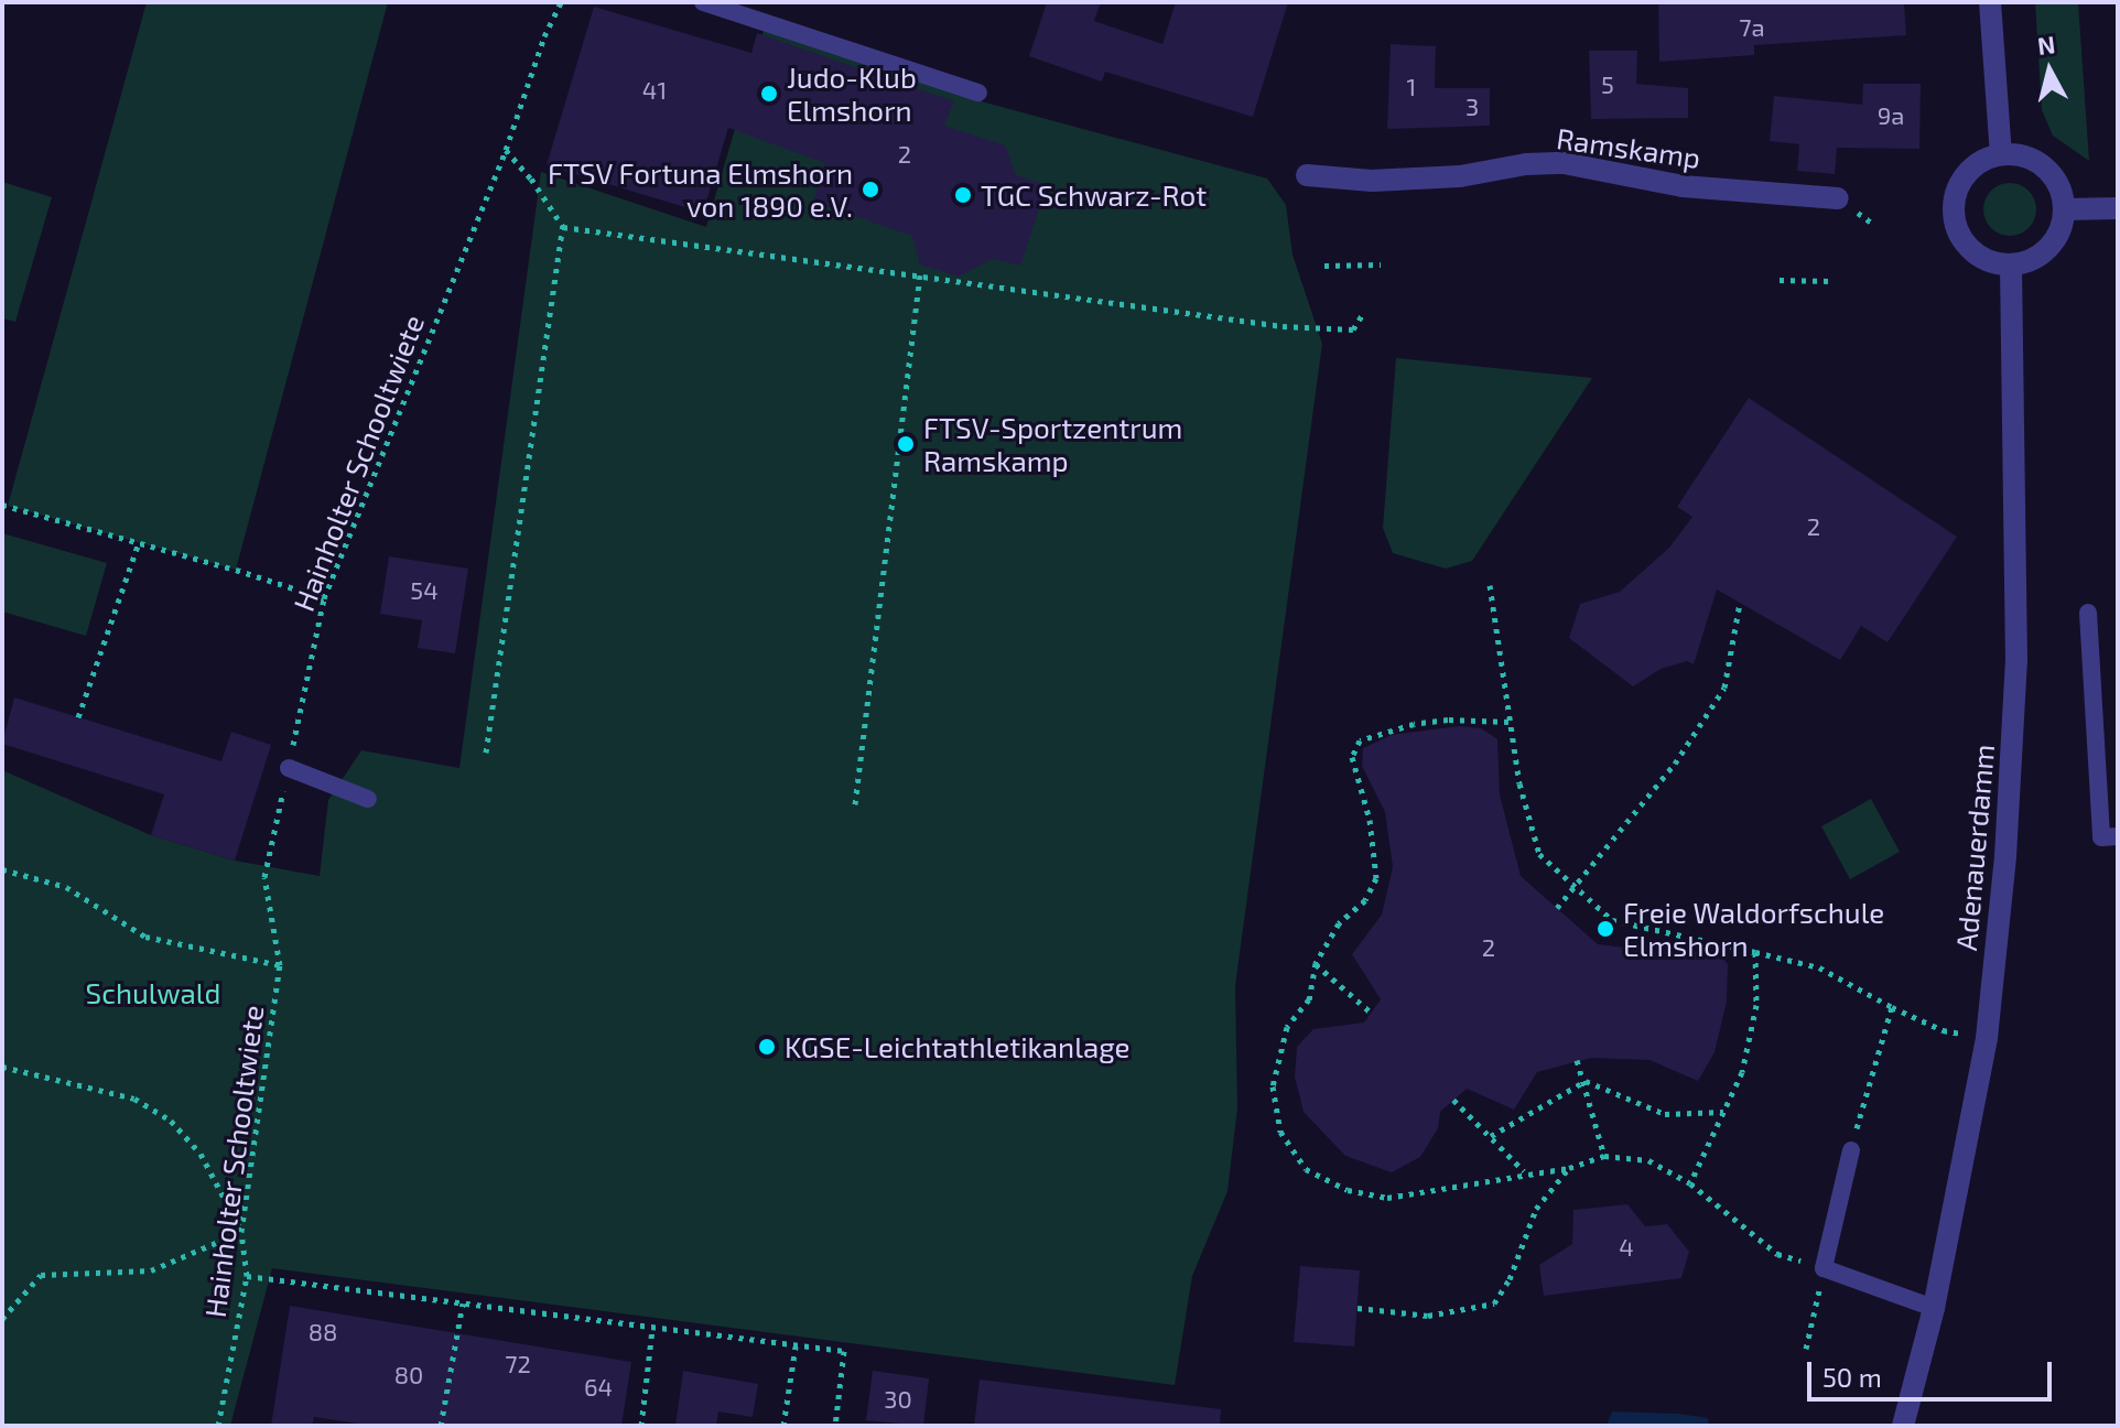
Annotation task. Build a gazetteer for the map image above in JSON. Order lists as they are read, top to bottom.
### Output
{
  "streets": {
    "street": ["Ramskamp", "Adenauerdamm"],
    "path": ["Hainholter Schooltwiete"]
  },
  "parks": ["Schulwald"],
  "places": [
    "Judo-Klub Elmshorn",
    "FTSV Fortuna Elmshorn von 1890 e.V.",
    "TGC Schwarz-Rot",
    "FTSV-Sportzentrum Ramskamp",
    "Freie Waldorfschule Elmshorn",
    "KGSE-Leichtathletikanlage"
  ],
  "house_numbers": [
    "7a",
    "5",
    "1",
    "41",
    "3",
    "9a",
    "2",
    "2",
    "54",
    "2",
    "4",
    "88",
    "72",
    "80",
    "64",
    "30"
  ],
  "scale_bar": "50 m",
  "north": "top"
}
